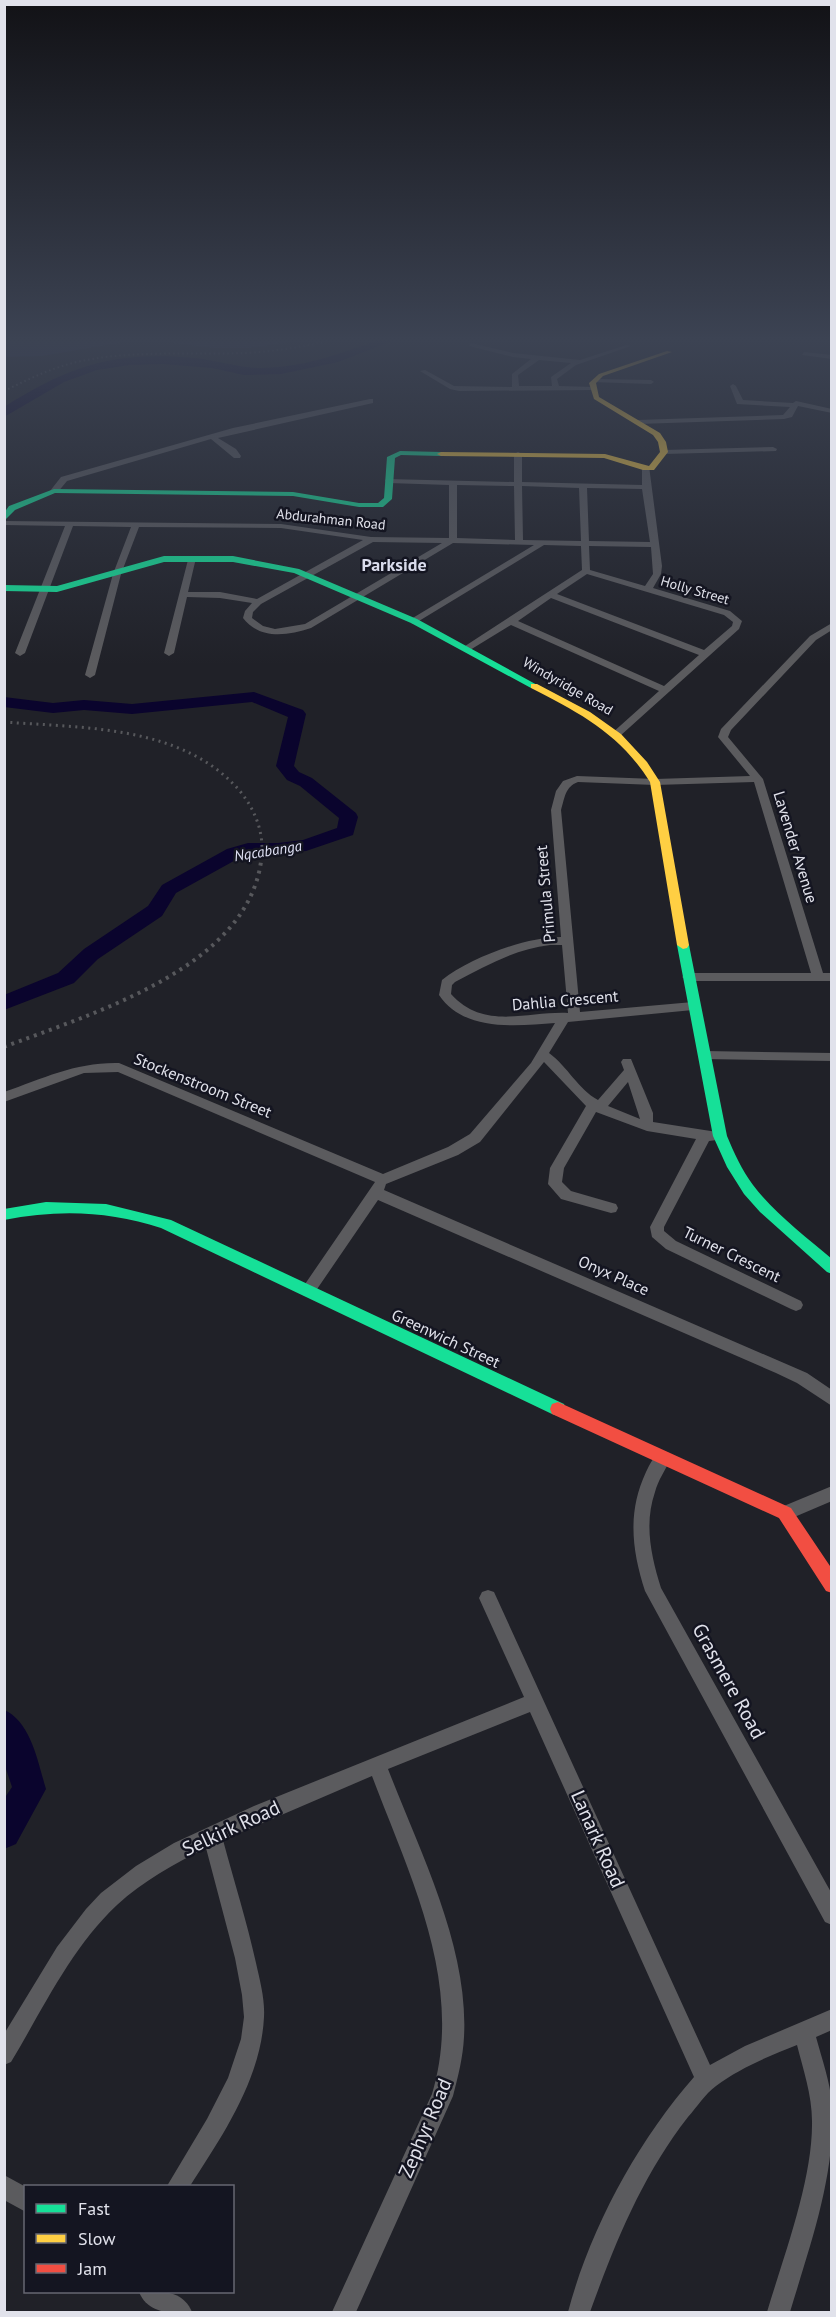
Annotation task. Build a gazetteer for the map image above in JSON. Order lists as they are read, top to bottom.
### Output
{
  "streets": {
    "street": [
      "Abdurahman Road",
      "Holly Street",
      "Windyridge Road",
      "Lavender Avenue",
      "Primula Street",
      "Dahlia Crescent",
      "Stockenstroom Street",
      "Turner Crescent",
      "Onyx Place",
      "Greenwich Street",
      "Grasmere Road",
      "Selkirk Road",
      "Lanark Road",
      "Zephyr Road"
    ]
  },
  "crossings": [
    ["Holly Street", "Windyridge Road"],
    ["Windyridge Road", "Primula Street"],
    ["Windyridge Road", "Dahlia Crescent"],
    ["Primula Street", "Dahlia Crescent"],
    ["Stockenstroom Street", "Onyx Place"],
    ["Greenwich Street", "Grasmere Road"],
    ["Selkirk Road", "Lanark Road"],
    ["Selkirk Road", "Zephyr Road"]
  ],
  "districts": ["Parkside"],
  "water": ["Nqcabanga"],
  "legend": ["Fast", "Slow", "Jam"]
}
